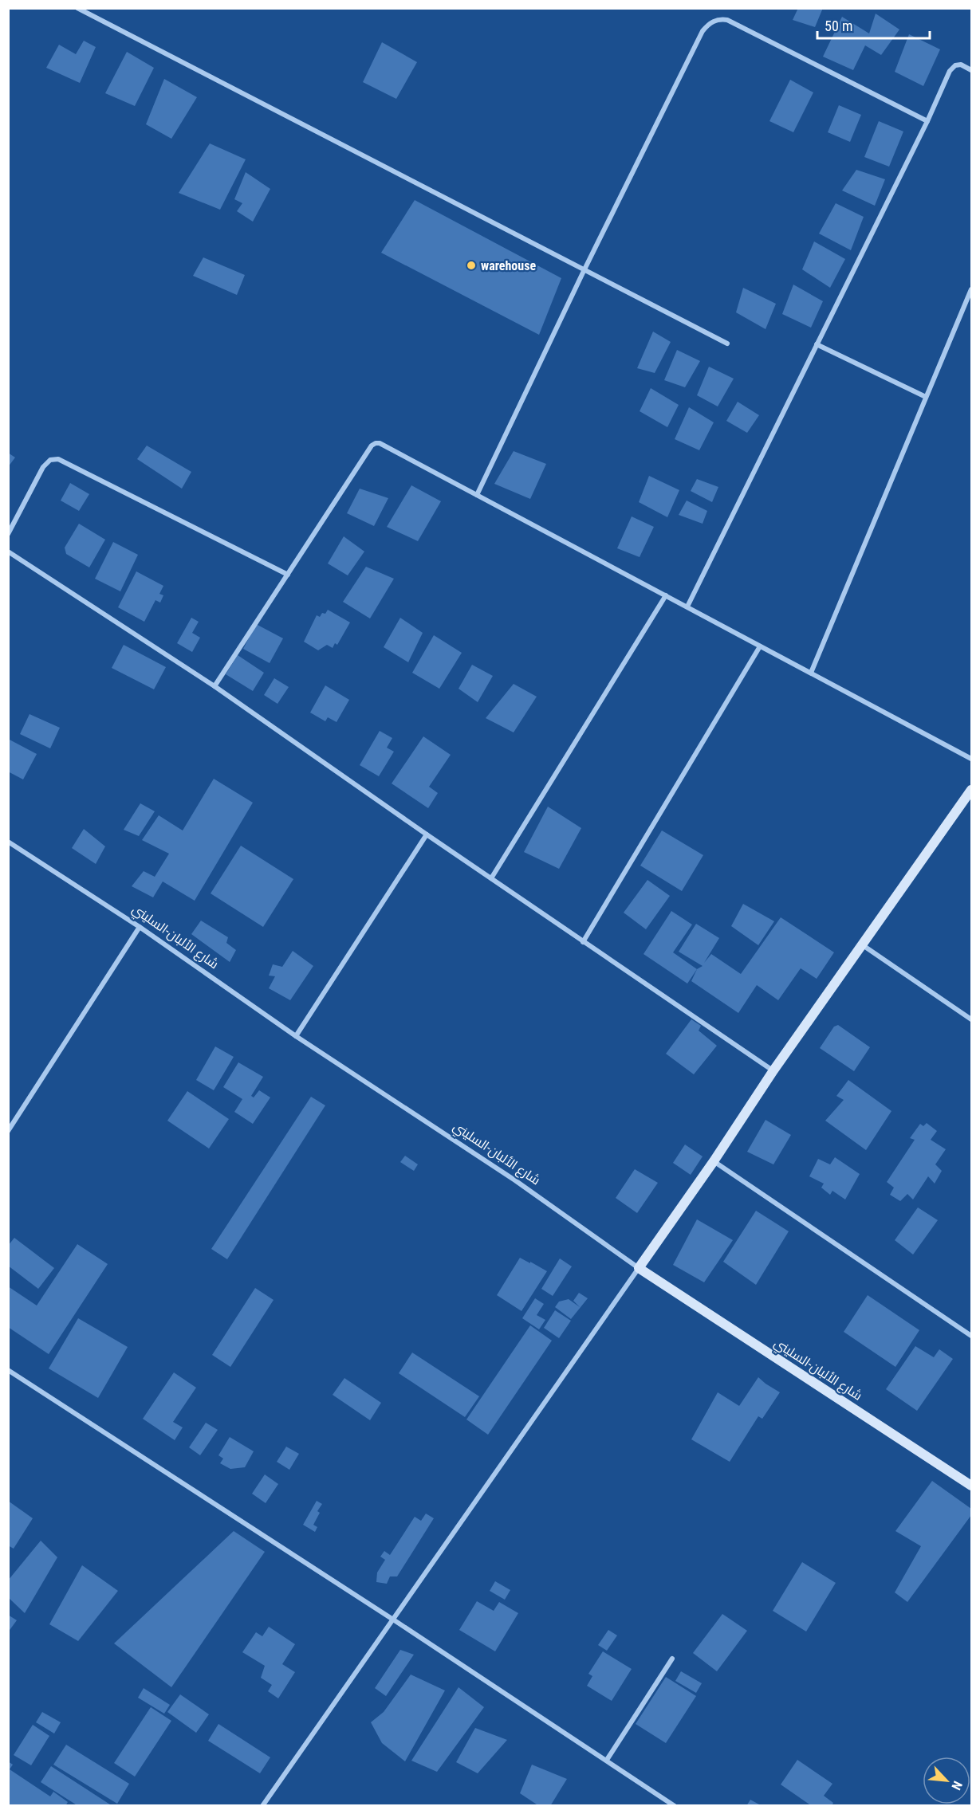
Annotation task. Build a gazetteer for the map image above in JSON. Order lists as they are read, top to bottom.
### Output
{
  "streets": {
    "street": ["شارع الألبان-السليني"]
  },
  "places": ["warehouse"],
  "scale_bar": "50 m",
  "north": "bottom right"
}
